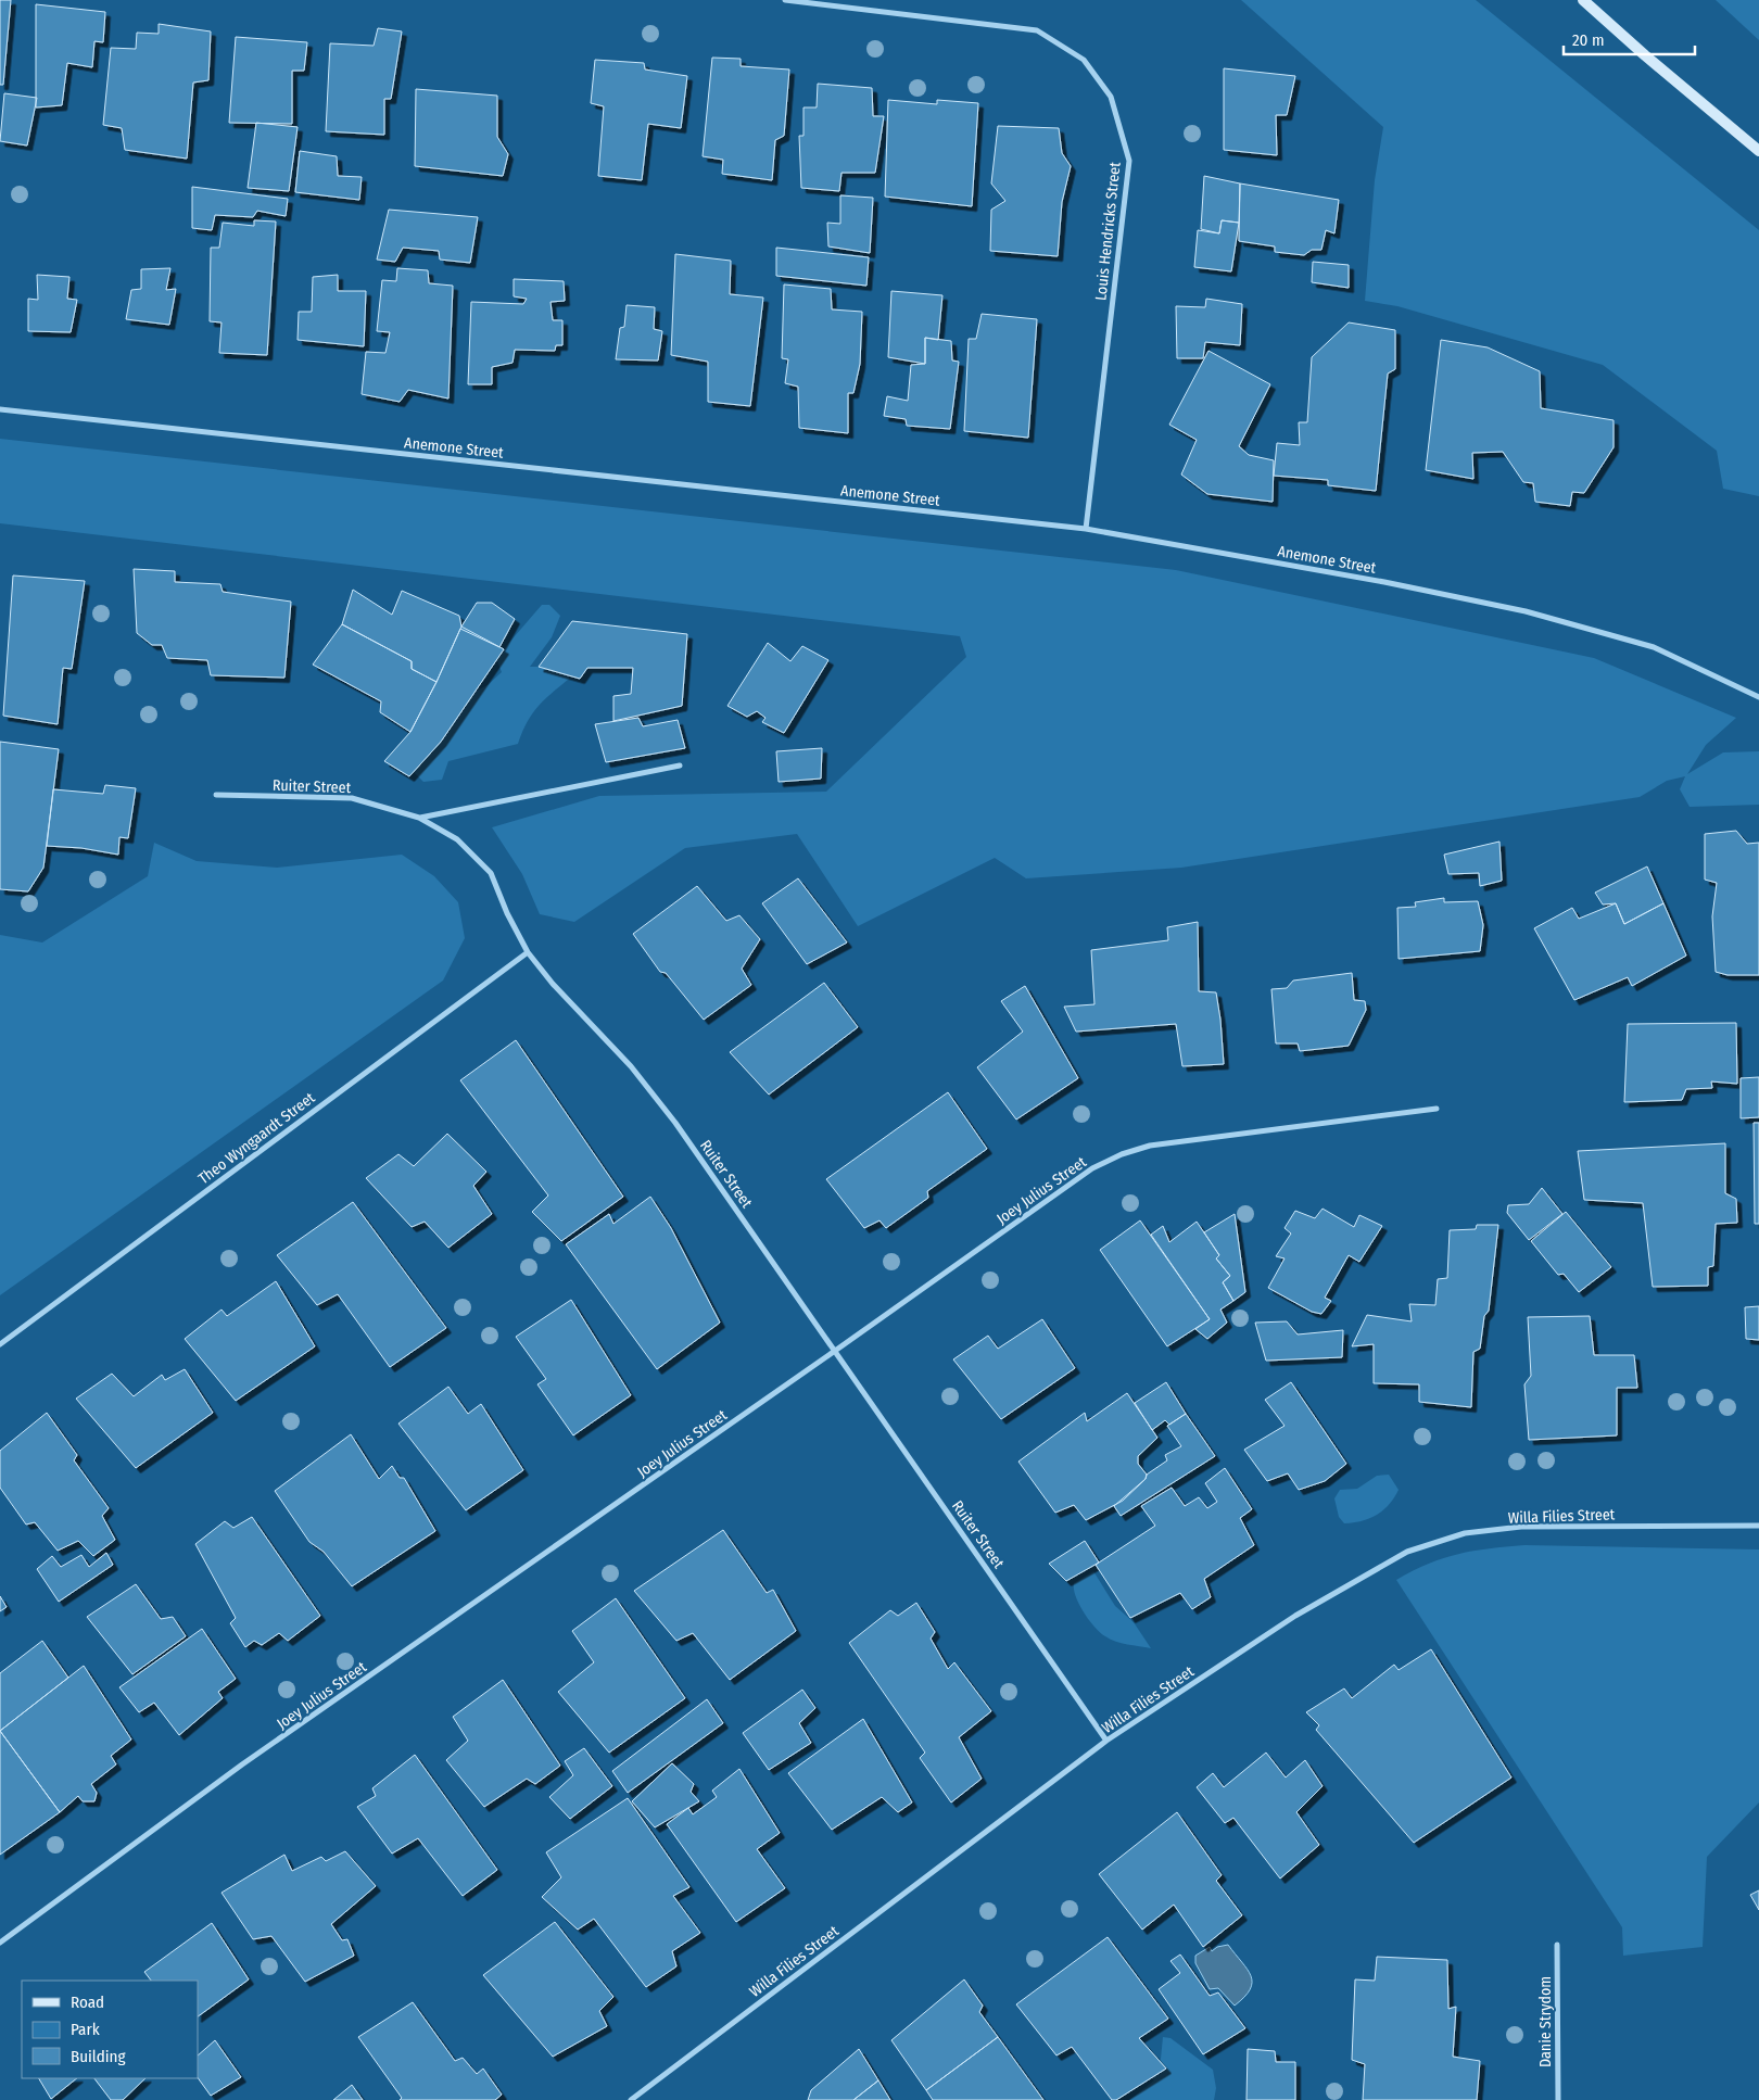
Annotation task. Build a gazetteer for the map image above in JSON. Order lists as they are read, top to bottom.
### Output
{
  "streets": {
    "street": [
      "Louis Hendricks Street",
      "Anemone Street",
      "Ruiter Street",
      "Theo Wyngaardt Street",
      "Joey Julius Street",
      "Willa Filies Street",
      "Danie Strydom"
    ]
  },
  "crossings": [
    ["Louis Hendricks Street", "Anemone Street"],
    ["Ruiter Street", "Theo Wyngaardt Street"],
    ["Ruiter Street", "Joey Julius Street"],
    ["Ruiter Street", "Willa Filies Street"]
  ],
  "legend": ["Road", "Park", "Building"],
  "scale_bar": "20 m"
}
